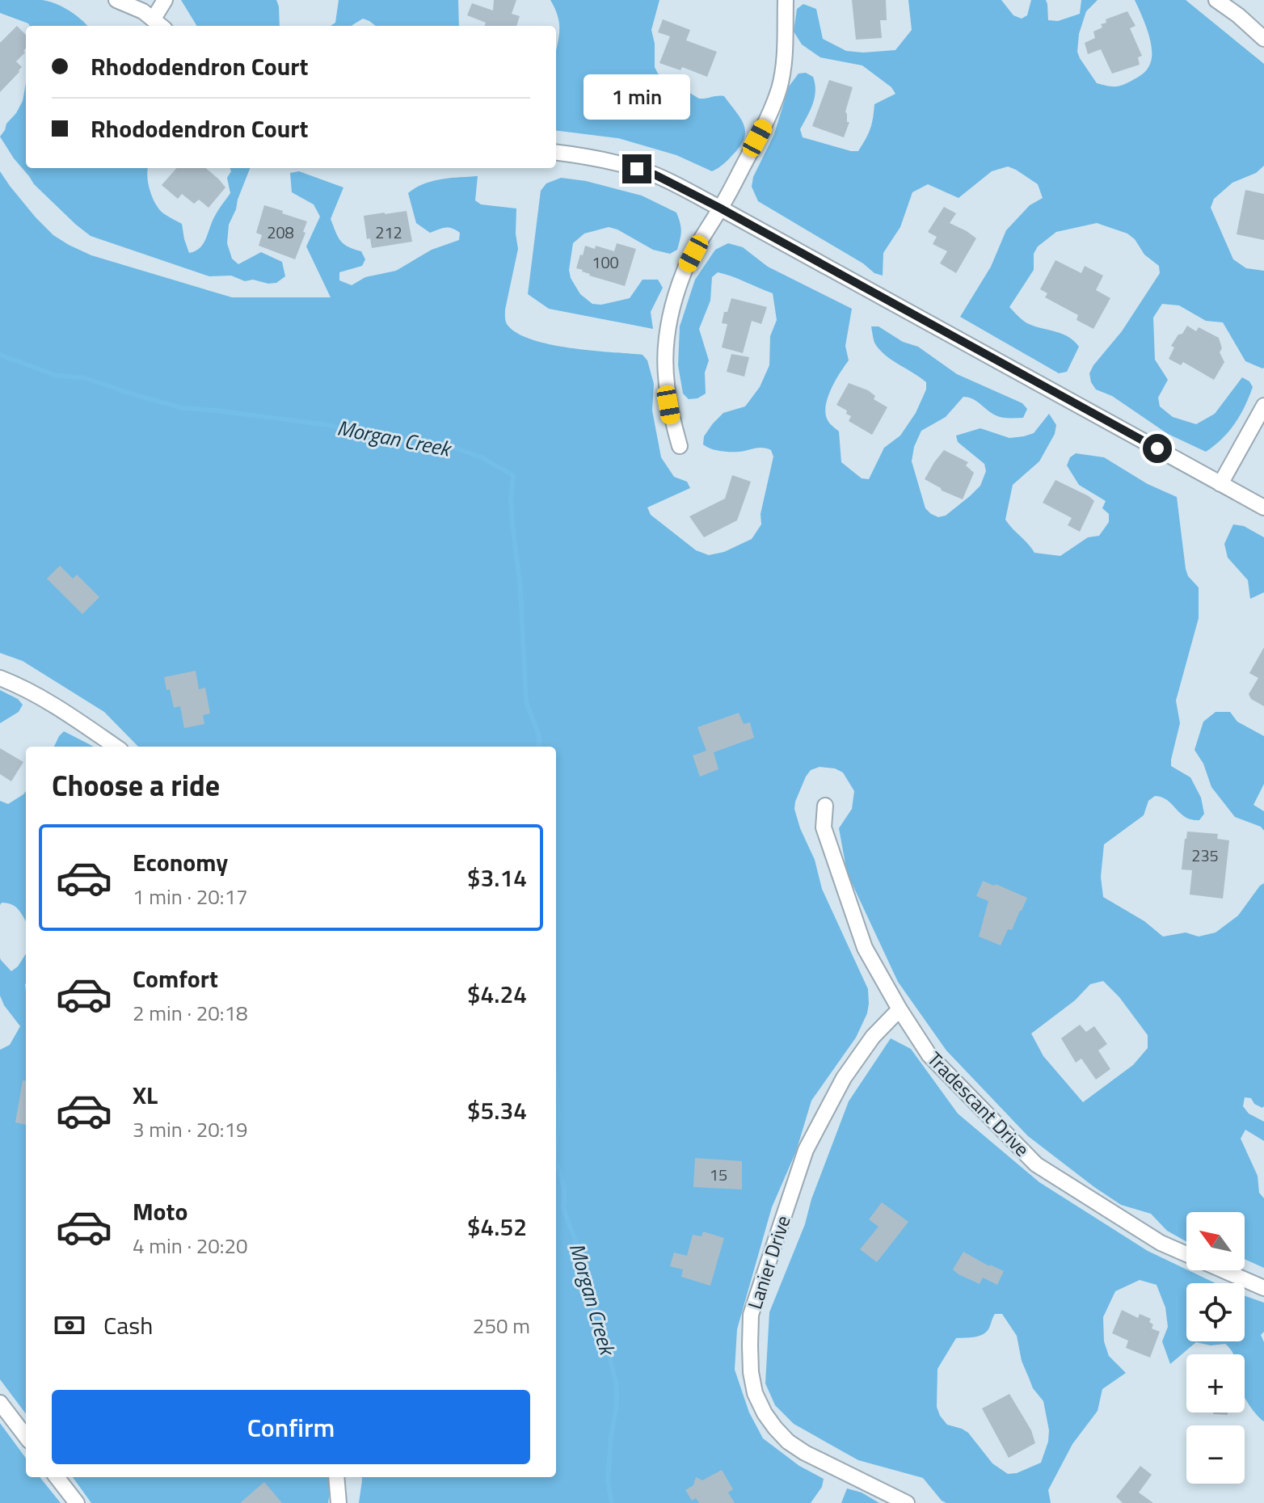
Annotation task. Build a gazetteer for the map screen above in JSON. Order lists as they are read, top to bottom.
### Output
{
  "streets": {
    "street": ["Tradescant Drive", "Lanier Drive"]
  },
  "crossings": [
    ["Tradescant Drive", "Lanier Drive"]
  ],
  "water": ["Morgan Creek"],
  "house_numbers": [
    "208",
    "212",
    "100",
    "235",
    "15"
  ],
  "north": "top left",
  "page": {
    "banner": ["Rhododendron Court", "Rhododendron Court"],
    "bubble": "1 min",
    "heading": "Choose a ride",
    "list": [
      {
        "name": "Economy",
        "note": "1 min · 20:17",
        "value": "$3.14"
      },
      {
        "name": "Comfort",
        "note": "2 min · 20:18",
        "value": "$4.24"
      },
      {
        "name": "XL",
        "note": "3 min · 20:19",
        "value": "$5.34"
      },
      {
        "name": "Moto",
        "note": "4 min · 20:20",
        "value": "$4.52"
      }
    ],
    "map_buttons": ["+", "−"],
    "pay": ["Cash", "250 m"],
    "buttons": "Confirm"
  }
}
